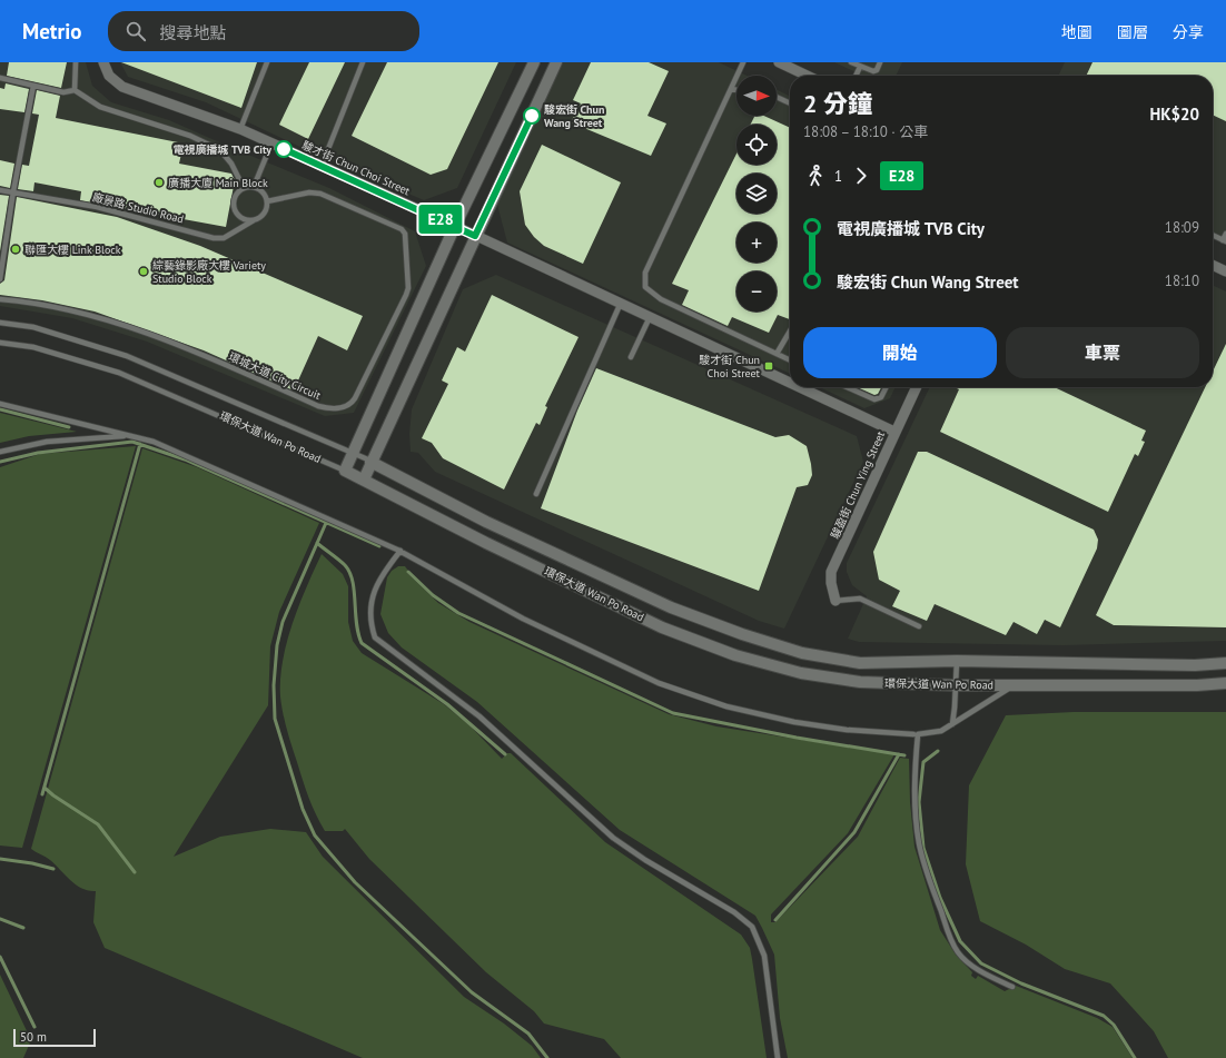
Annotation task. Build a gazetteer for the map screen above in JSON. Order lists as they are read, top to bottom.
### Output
{
  "streets": {
    "main road": ["環保大道 Wan Po Road"],
    "street": ["駿才街 Chun Choi Street", "駿盈街 Chun Ying Street"],
    "lane": ["廠景路 Studio Road", "環城大道 City Circuit"]
  },
  "crossings": [
    ["駿才街 Chun Choi Street", "駿盈街 Chun Ying Street"],
    ["廠景路 Studio Road", "環城大道 City Circuit"]
  ],
  "places": {
    "other": [
      "駿宏街 Chun Wang Street",
      "電視廣播城 TVB City",
      "廣播大廈 Main Block",
      "聯匯大樓 Link Block",
      "綜藝錄影廠大樓 Variety Studio Block"
    ],
    "transit": ["駿才街 Chun Choi Street"]
  },
  "lines": ["bus line E28"],
  "scale_bar": "50 m",
  "north": "right",
  "page": {
    "header": "Metrio",
    "search": "搜尋地點",
    "nav": ["地圖", "圖層", "分享"],
    "on_map": "E28",
    "map_buttons": ["+", "−"],
    "heading": ["2 分鐘", "18:08 – 18:10 · 公車", "HK$20"],
    "legs": ["1", "E28"],
    "list": [
      {
        "name": "電視廣播城 TVB City",
        "value": "18:09"
      },
      {
        "name": "駿宏街 Chun Wang Street",
        "value": "18:10"
      }
    ],
    "buttons": ["開始", "車票"],
    "scale": "50 m"
  }
}
